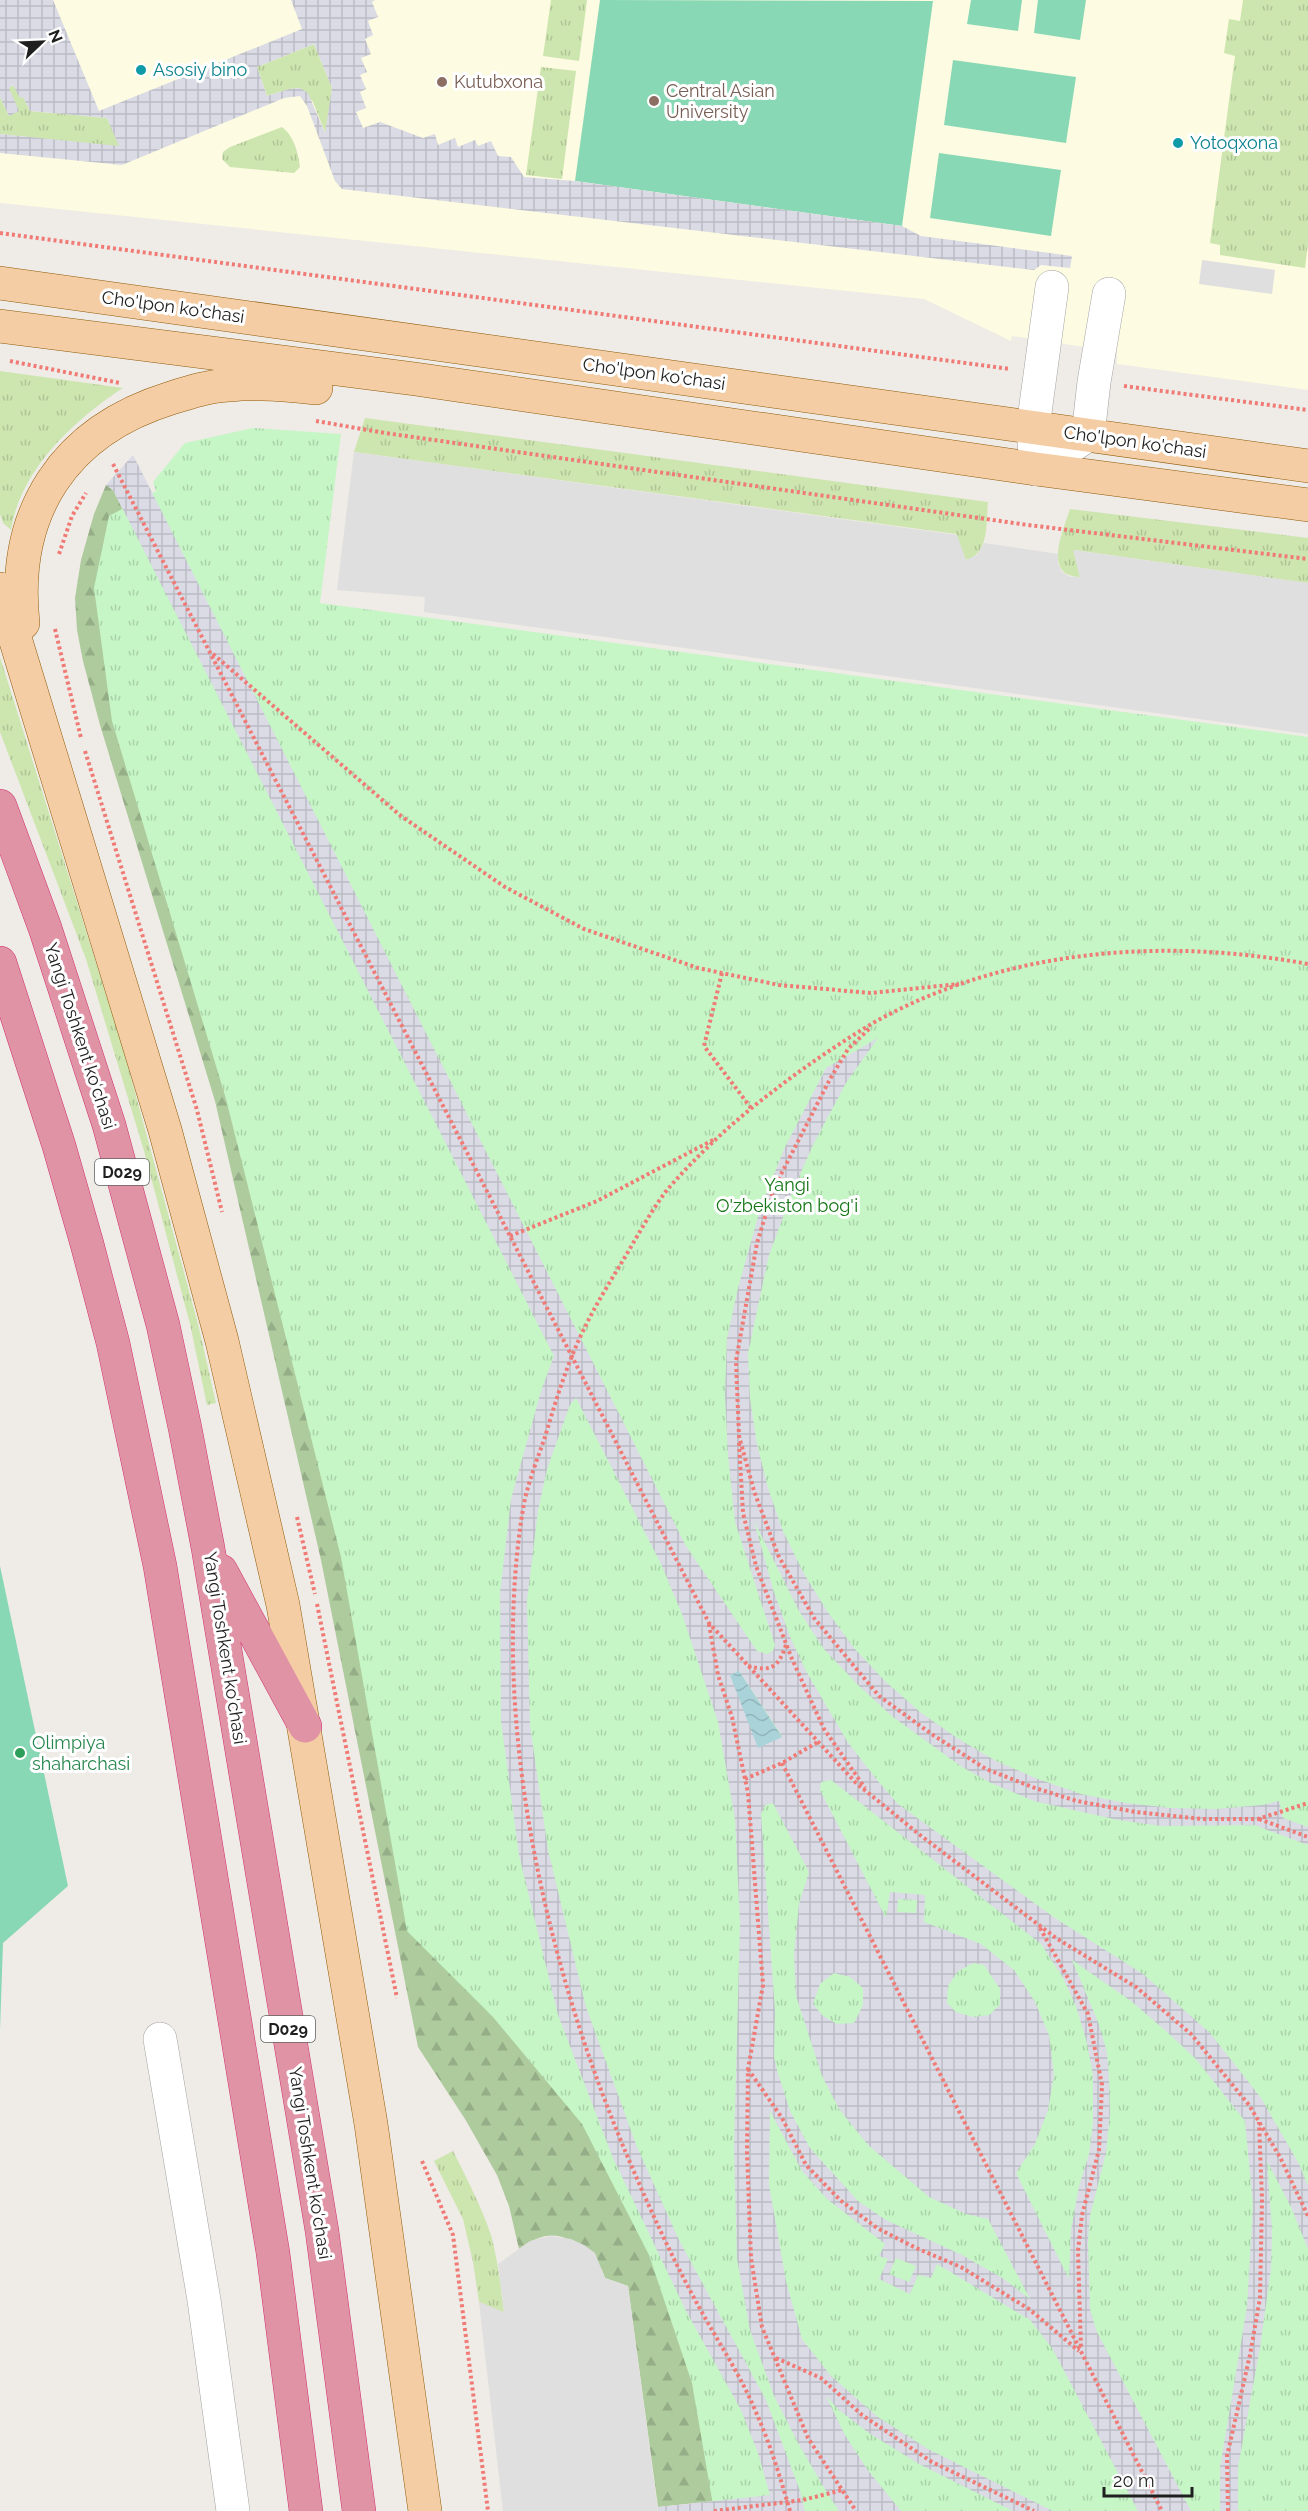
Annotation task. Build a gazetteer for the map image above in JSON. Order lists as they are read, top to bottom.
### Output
{
  "streets": {
    "highway": ["Yangi Toshkent ko‘chasi", "D029"],
    "main road": ["Cho'lpon ko'chasi"]
  },
  "parks": ["Yangi O'zbekiston bog'i"],
  "places": [
    "Asosiy bino",
    "Kutubxona",
    "Central Asian University",
    "Yotoqxona",
    "Olimpiya shaharchasi"
  ],
  "scale_bar": "20 m",
  "north": "top right"
}
